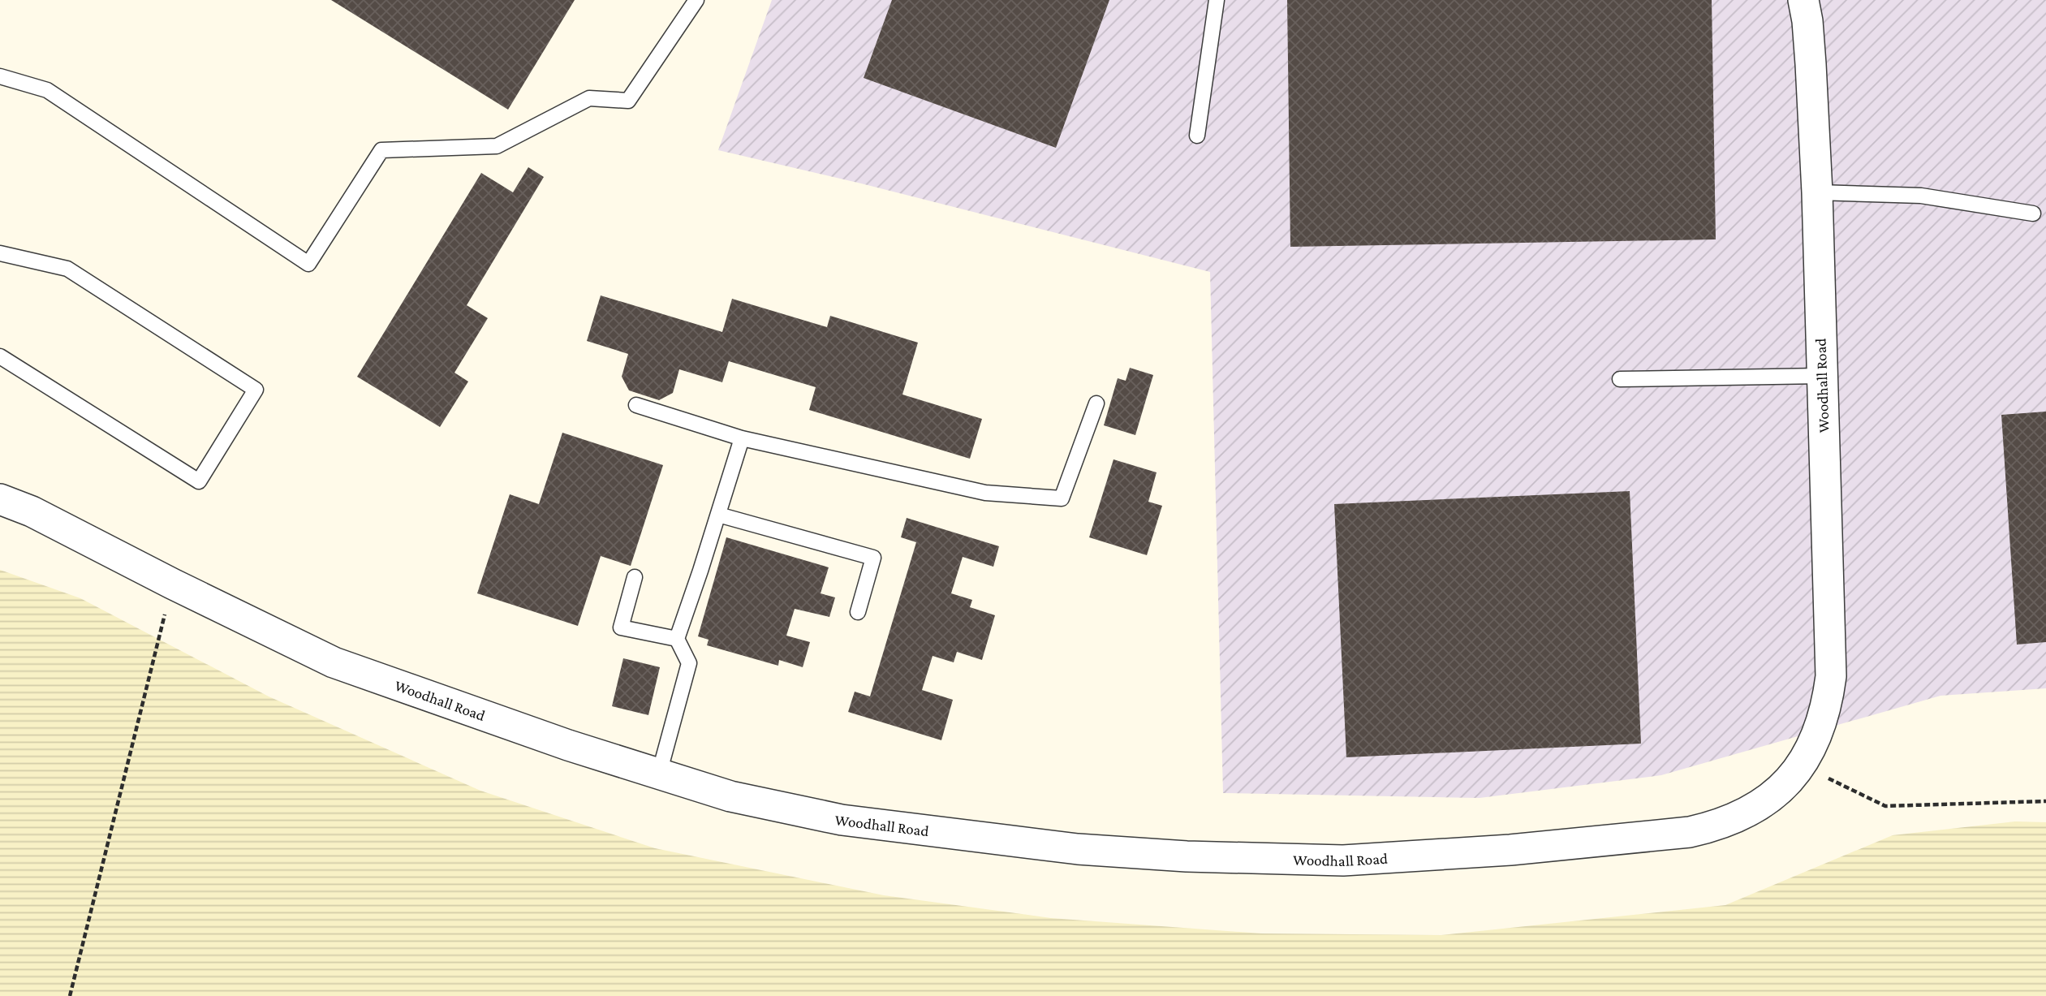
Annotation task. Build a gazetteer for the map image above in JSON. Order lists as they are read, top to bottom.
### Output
{
  "streets": {
    "street": ["Woodhall Road"]
  }
}
